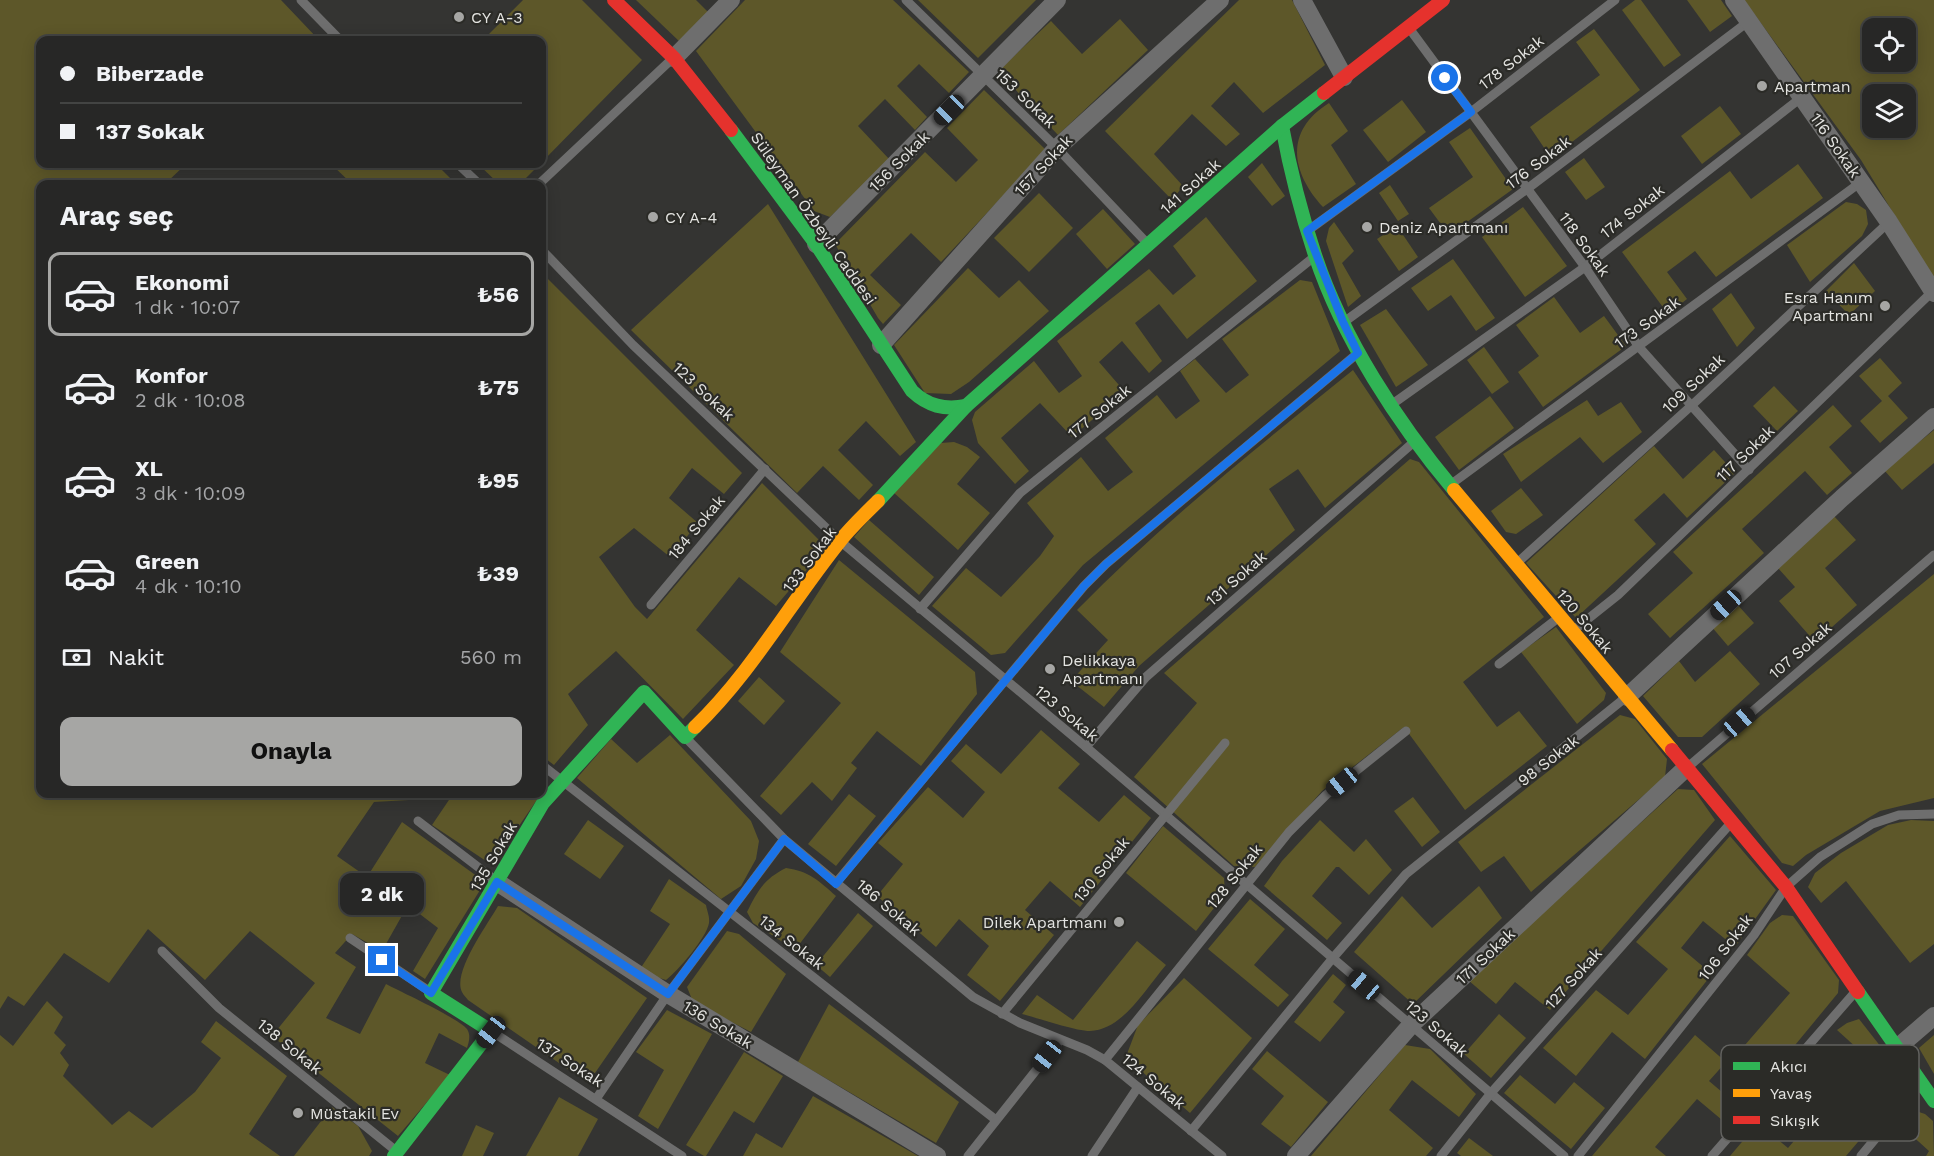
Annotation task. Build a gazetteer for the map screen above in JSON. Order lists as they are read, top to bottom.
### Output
{
  "streets": {
    "street": [
      "116 Sokak",
      "156 Sokak",
      "157 Sokak",
      "141 Sokak",
      "Süleyman Özbeyli Caddesi",
      "133 Sokak",
      "120 Sokak",
      "98 Sokak",
      "135 Sokak",
      "186 Sokak",
      "171 Sokak",
      "136 Sokak",
      "137 Sokak"
    ],
    "lane": [
      "178 Sokak",
      "153 Sokak",
      "176 Sokak",
      "174 Sokak",
      "118 Sokak",
      "173 Sokak",
      "109 Sokak",
      "123 Sokak",
      "177 Sokak",
      "117 Sokak",
      "184 Sokak",
      "131 Sokak",
      "107 Sokak",
      "130 Sokak",
      "128 Sokak",
      "134 Sokak",
      "106 Sokak",
      "127 Sokak",
      "138 Sokak",
      "124 Sokak"
    ]
  },
  "crossings": [
    ["178 Sokak", "118 Sokak"],
    ["178 Sokak", "120 Sokak"],
    ["153 Sokak", "156 Sokak"],
    ["153 Sokak", "157 Sokak"],
    ["153 Sokak", "141 Sokak"],
    ["116 Sokak", "176 Sokak"],
    ["116 Sokak", "174 Sokak"],
    ["116 Sokak", "173 Sokak"],
    ["116 Sokak", "109 Sokak"],
    ["116 Sokak", "117 Sokak"],
    ["156 Sokak", "Süleyman Özbeyli Caddesi"],
    ["176 Sokak", "118 Sokak"],
    ["176 Sokak", "120 Sokak"],
    ["157 Sokak", "Süleyman Özbeyli Caddesi"],
    ["141 Sokak", "Süleyman Özbeyli Caddesi"],
    ["141 Sokak", "118 Sokak"],
    ["141 Sokak", "133 Sokak"],
    ["141 Sokak", "120 Sokak"],
    ["174 Sokak", "118 Sokak"],
    ["174 Sokak", "120 Sokak"],
    ["Süleyman Özbeyli Caddesi", "133 Sokak"],
    ["118 Sokak", "173 Sokak"],
    ["118 Sokak", "109 Sokak"],
    ["118 Sokak", "117 Sokak"],
    ["173 Sokak", "120 Sokak"],
    ["109 Sokak", "120 Sokak"],
    ["123 Sokak", "177 Sokak"],
    ["123 Sokak", "184 Sokak"],
    ["123 Sokak", "133 Sokak"],
    ["123 Sokak", "131 Sokak"],
    ["123 Sokak", "98 Sokak"],
    ["123 Sokak", "130 Sokak"],
    ["123 Sokak", "128 Sokak"],
    ["123 Sokak", "171 Sokak"],
    ["123 Sokak", "127 Sokak"],
    ["177 Sokak", "120 Sokak"],
    ["117 Sokak", "120 Sokak"],
    ["133 Sokak", "186 Sokak"],
    ["131 Sokak", "120 Sokak"],
    ["120 Sokak", "107 Sokak"],
    ["120 Sokak", "98 Sokak"],
    ["120 Sokak", "106 Sokak"],
    ["120 Sokak", "171 Sokak"],
    ["120 Sokak", "127 Sokak"],
    ["107 Sokak", "171 Sokak"],
    ["98 Sokak", "124 Sokak"],
    ["135 Sokak", "186 Sokak"],
    ["135 Sokak", "134 Sokak"],
    ["135 Sokak", "136 Sokak"],
    ["135 Sokak", "137 Sokak"],
    ["130 Sokak", "186 Sokak"],
    ["128 Sokak", "124 Sokak"],
    ["186 Sokak", "124 Sokak"]
  ],
  "places": [
    "CY A-3",
    "Apartman",
    "CY A-4",
    "Deniz Apartmanı",
    "Esra Hanım Apartmanı",
    "Delikkaya Apartmanı",
    "Dilek Apartmanı",
    "Müstakil Ev"
  ],
  "legend": ["Akıcı", "Yavaş", "Sıkışık"],
  "page": {
    "banner": ["Biberzade", "137 Sokak"],
    "heading": "Araç seç",
    "list": [
      {
        "name": "Ekonomi",
        "note": "1 dk · 10:07",
        "value": "₺56"
      },
      {
        "name": "Konfor",
        "note": "2 dk · 10:08",
        "value": "₺75"
      },
      {
        "name": "XL",
        "note": "3 dk · 10:09",
        "value": "₺95"
      },
      {
        "name": "Green",
        "note": "4 dk · 10:10",
        "value": "₺39"
      }
    ],
    "pay": ["Nakit", "560 m"],
    "buttons": "Onayla",
    "bubble": "2 dk"
  }
}
